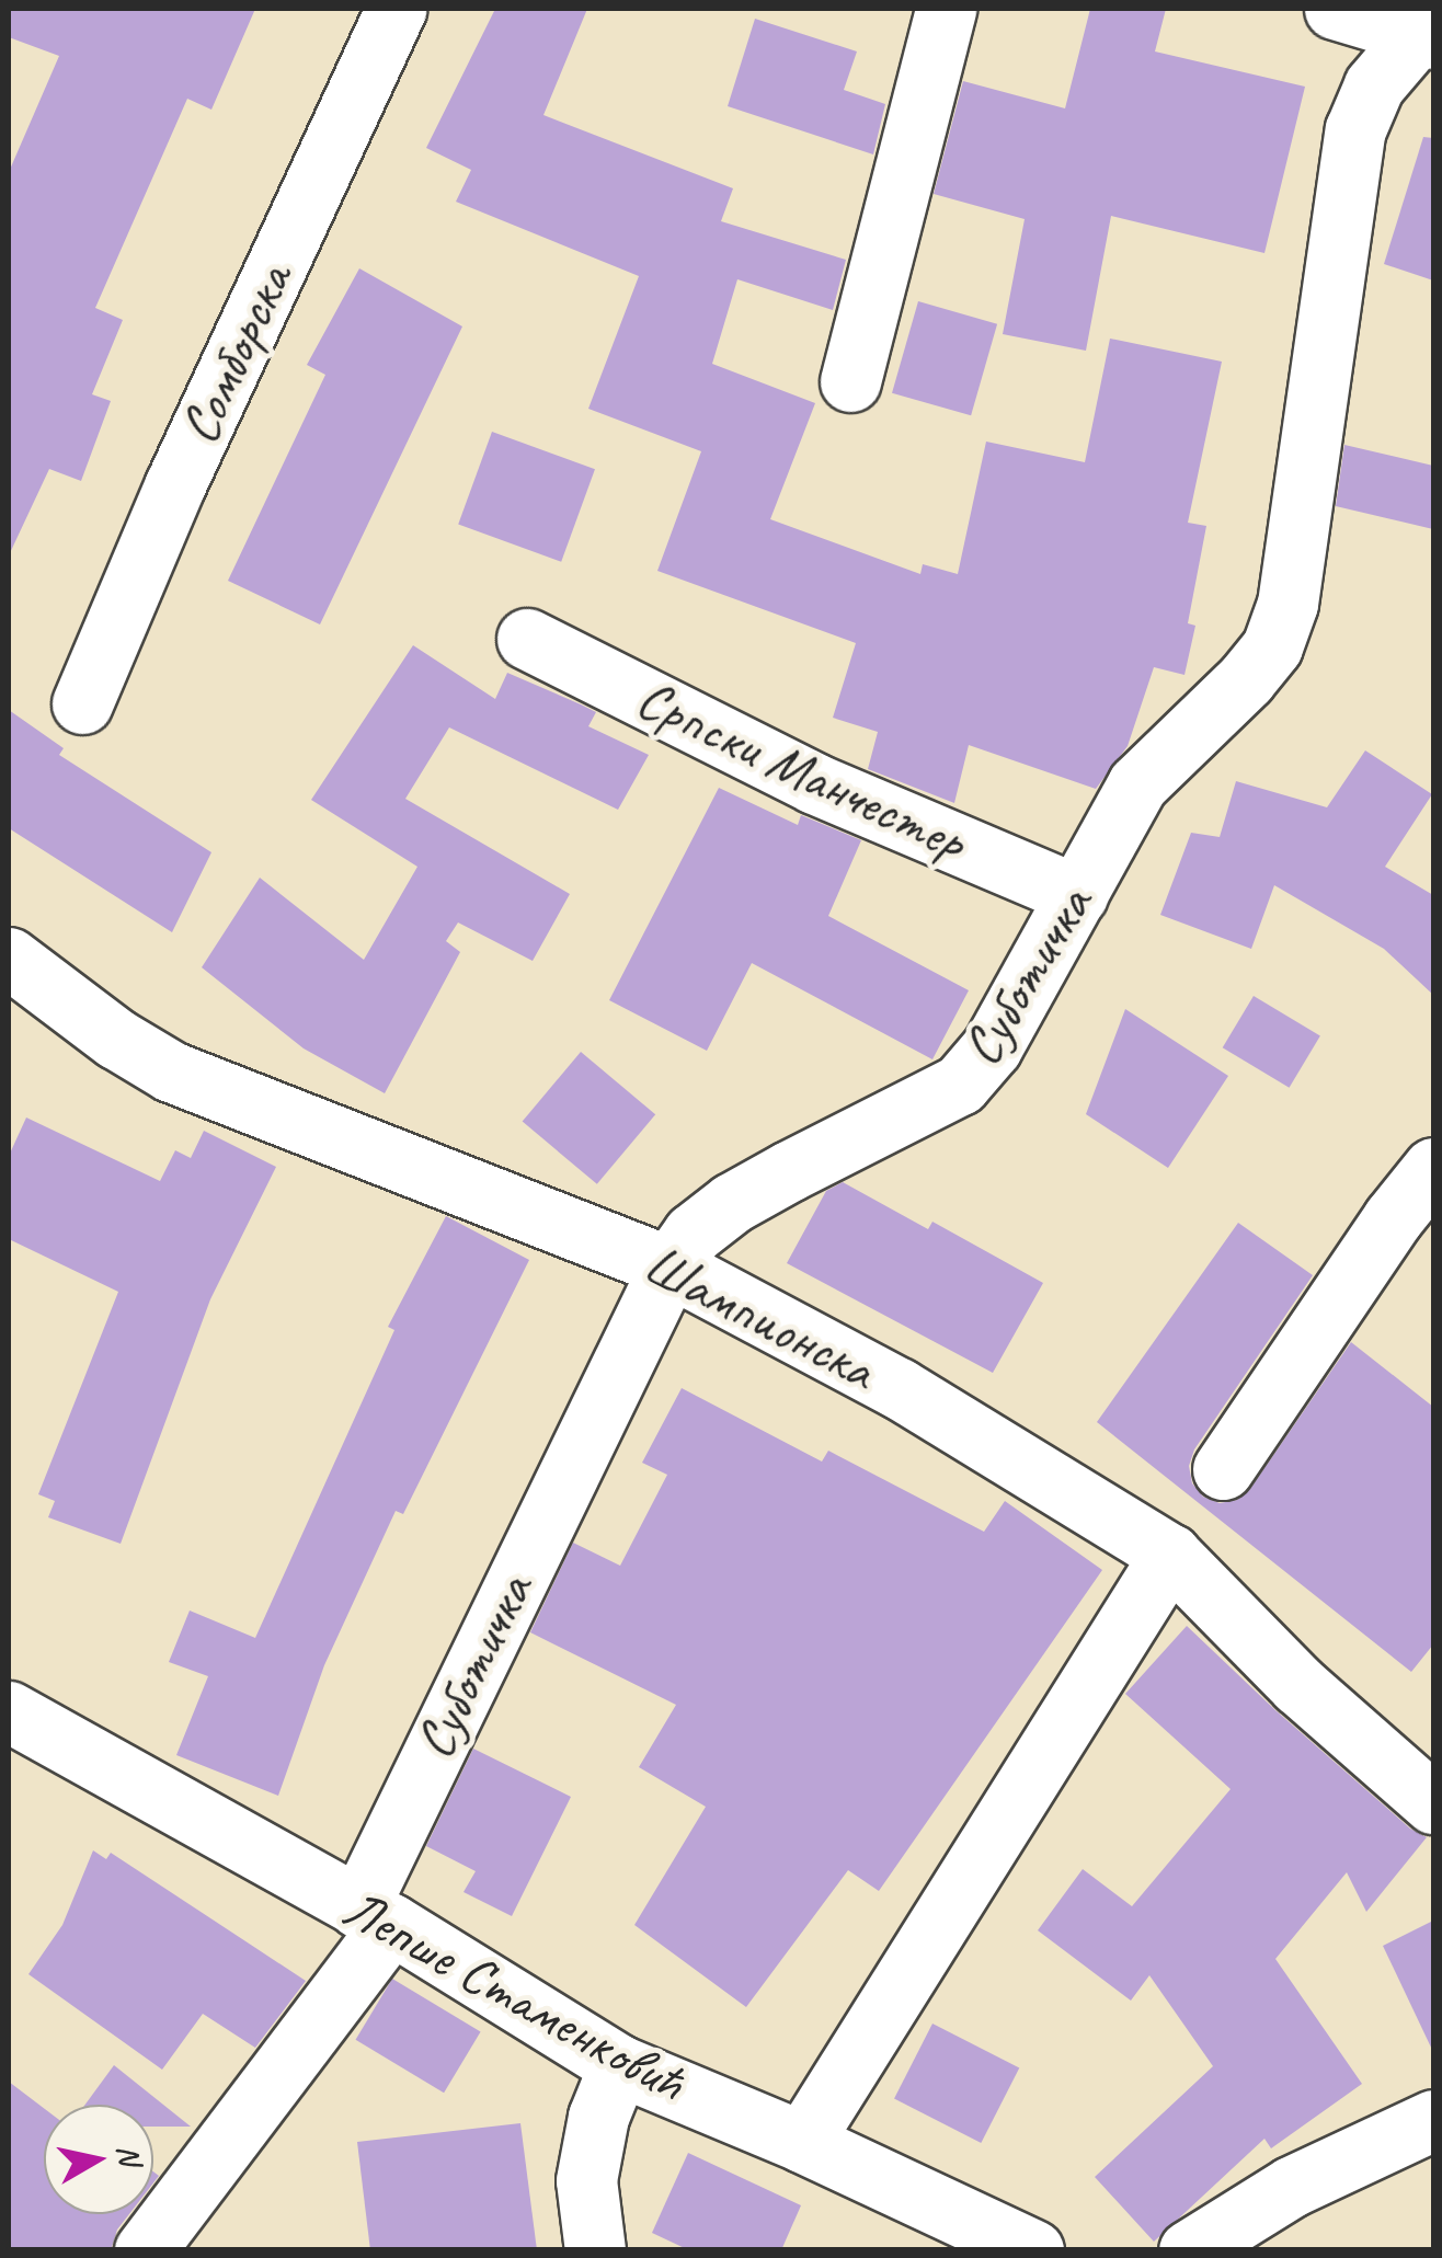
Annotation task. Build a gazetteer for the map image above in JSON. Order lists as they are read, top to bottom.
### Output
{
  "streets": {
    "street": [
      "Сомборска",
      "Српски Манчестер",
      "Суботичка",
      "Шампионска",
      "Лепше Стаменковић"
    ]
  },
  "crossings": [
    ["Српски Манчестер", "Суботичка"],
    ["Суботичка", "Шампионска"],
    ["Суботичка", "Лепше Стаменковић"]
  ],
  "north": "right"
}
